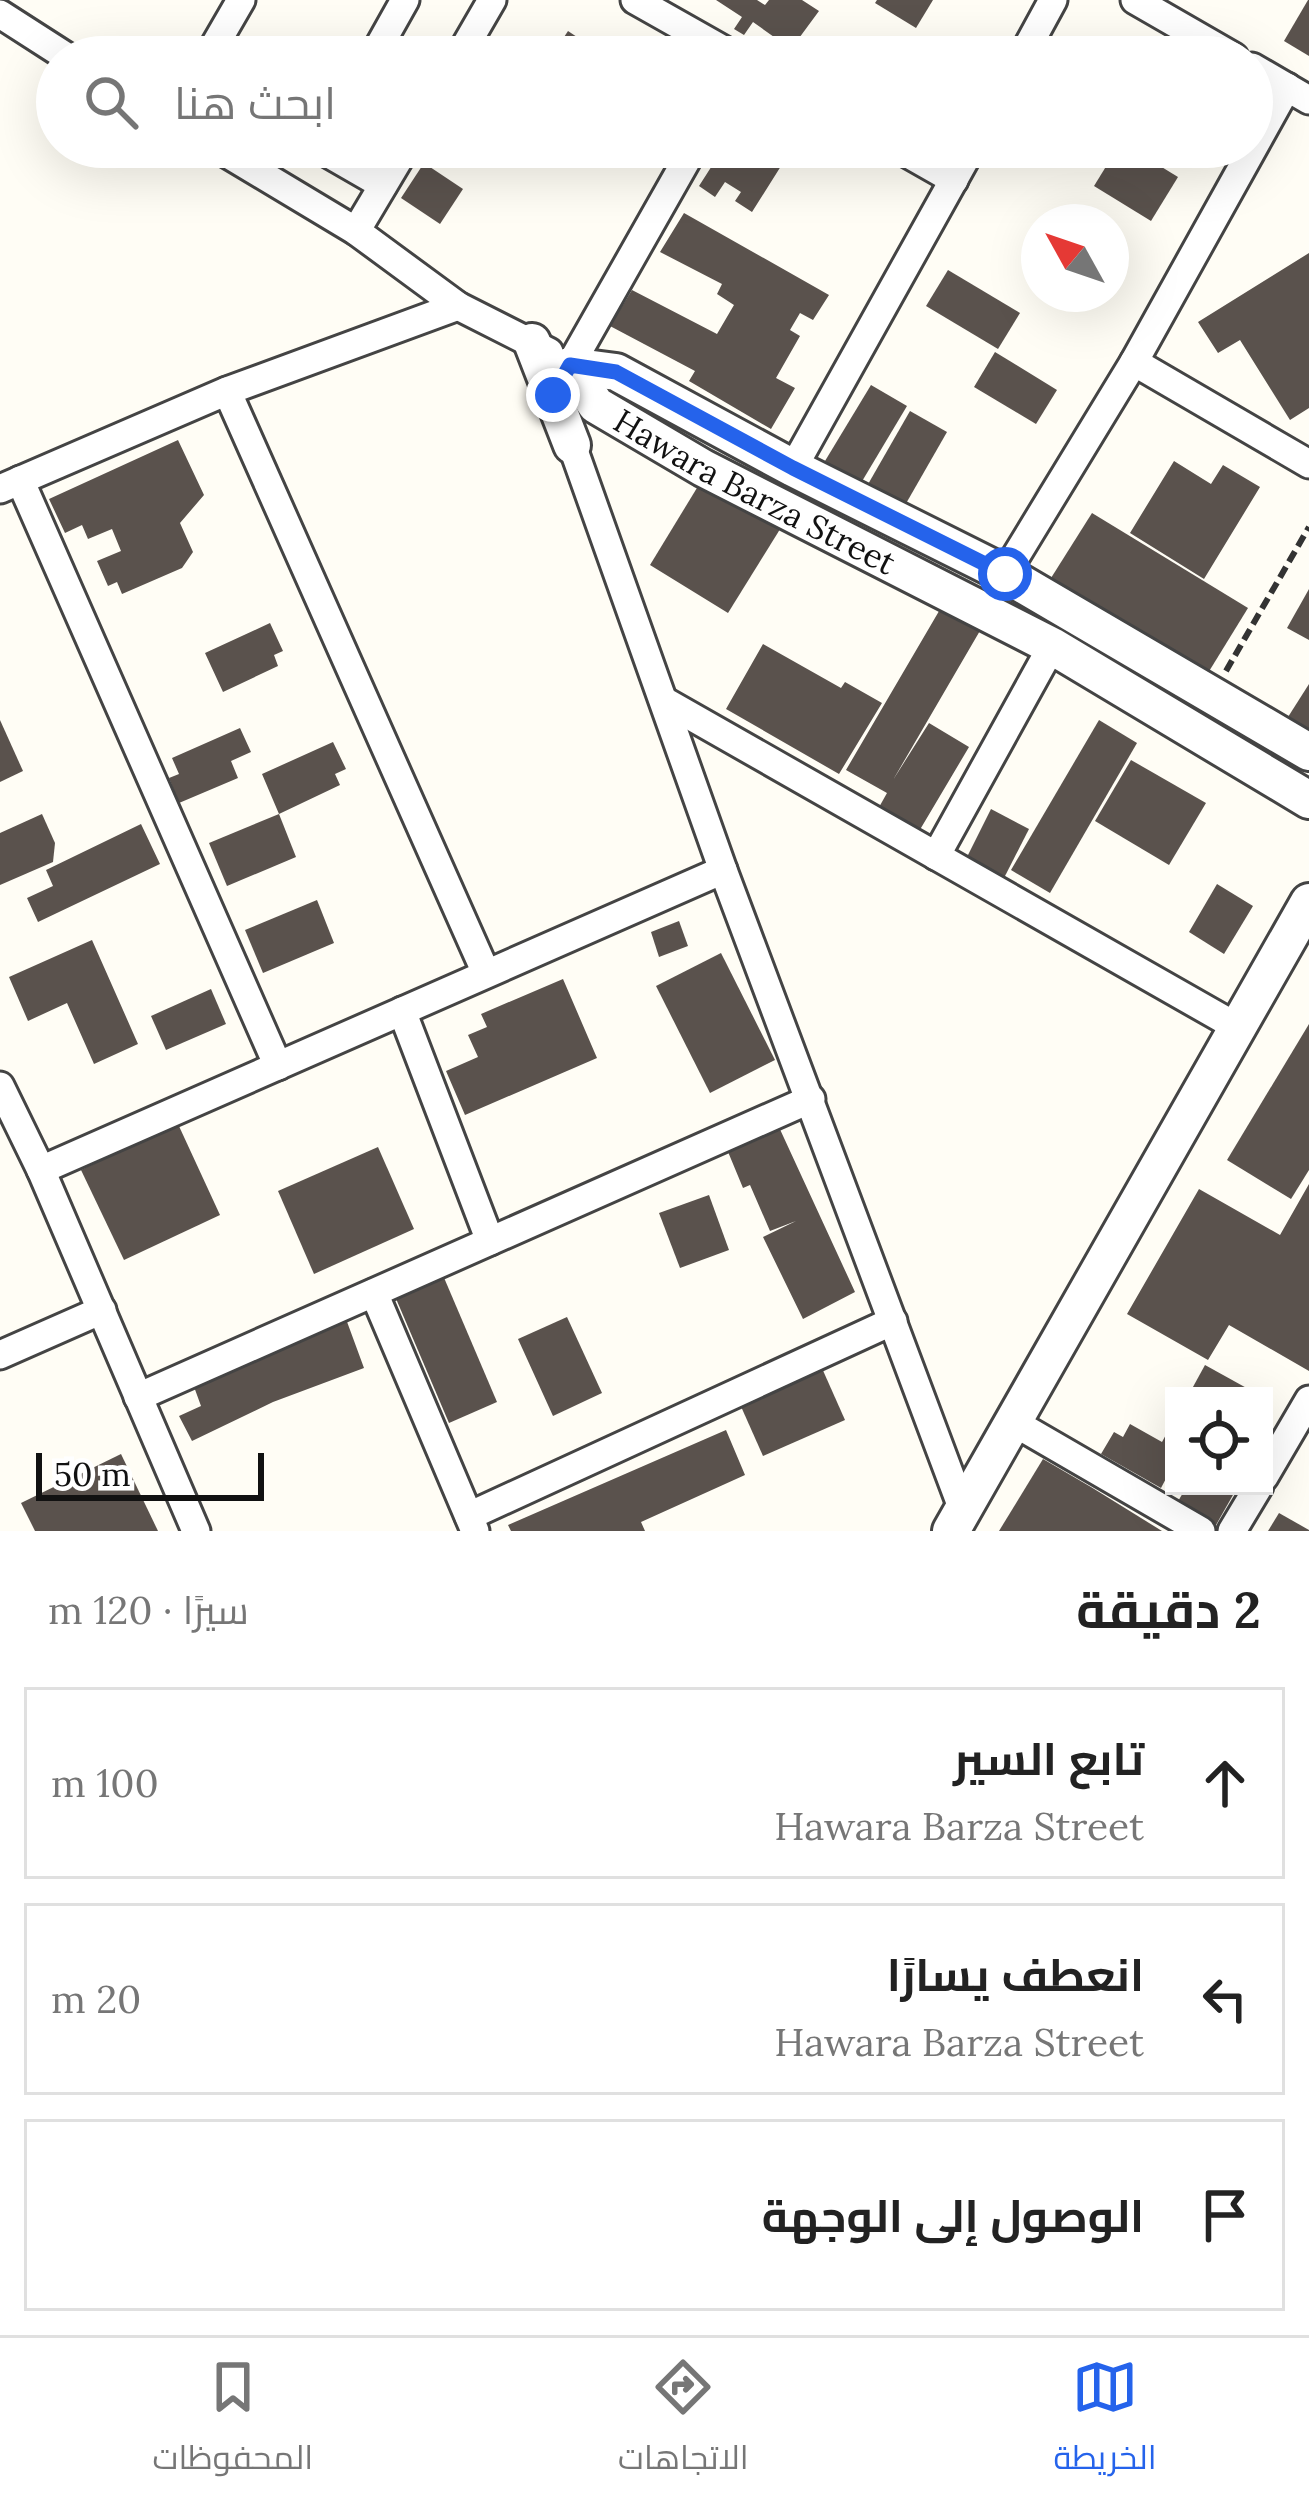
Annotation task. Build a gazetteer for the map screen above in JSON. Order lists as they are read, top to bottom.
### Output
{
  "streets": {
    "street": ["Hawara Barza Street"]
  },
  "scale_bar": "50 m",
  "north": "top left",
  "page": {
    "search": "ابحث هنا",
    "scale": "50 m",
    "heading": ["2 دقيقة", "سيرًا · 120 m"],
    "list": [
      ["تابع السير", "Hawara Barza Street", "100 m"],
      ["انعطف يسارًا", "Hawara Barza Street", "20 m"],
      "الوصول إلى الوجهة"
    ],
    "nav": ["الخريطة", "الاتجاهات", "المحفوظات"]
  }
}
